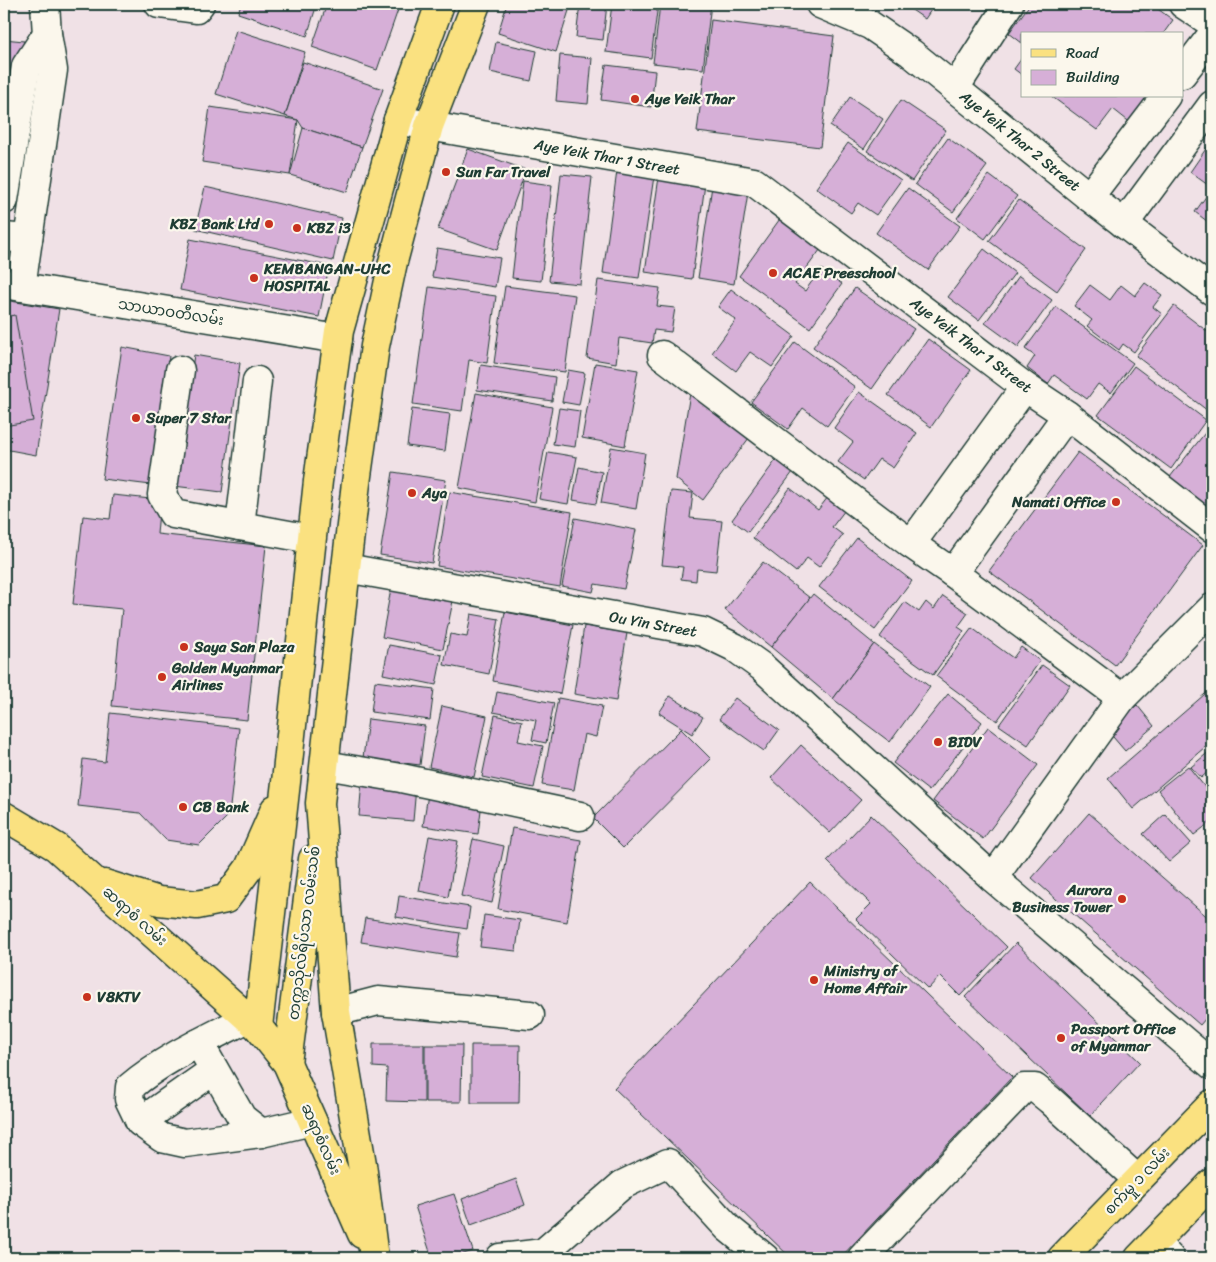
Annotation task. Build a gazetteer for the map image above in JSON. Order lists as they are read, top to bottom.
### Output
{
  "streets": {
    "main road": [
      "ဆရာစံ လမ်း",
      "တက္ကသိုလ်ရိပ်သာ လမ်းသစ်",
      "ဆရာစံလမ်း",
      "စက်မှု ၁ လမ်း"
    ],
    "street": [
      "Aye Yeik Thar 2 Street",
      "Aye Yeik Thar 1 Street",
      "သာယာဝတီလမ်း",
      "Ou Yin Street"
    ]
  },
  "crossings": [
    ["ဆရာစံ လမ်း", "ဆရာစံလမ်း"],
    ["တက္ကသိုလ်ရိပ်သာ လမ်းသစ်", "ဆရာစံလမ်း"]
  ],
  "places": [
    "Aye Yeik Thar",
    "Sun Far Travel",
    "KBZ Bank Ltd",
    "KBZ i3",
    "ACAE Preeschool",
    "KEMBANGAN-UHC HOSPITAL",
    "Super 7 Star",
    "Aya",
    "Namati Office",
    "Saya San Plaza",
    "Golden Myanmar Airlines",
    "BIDV",
    "CB Bank",
    "Aurora Business Tower",
    "Ministry of Home Affair",
    "V8KTV",
    "Passport Office of Myanmar"
  ],
  "legend": ["Road", "Building"]
}
